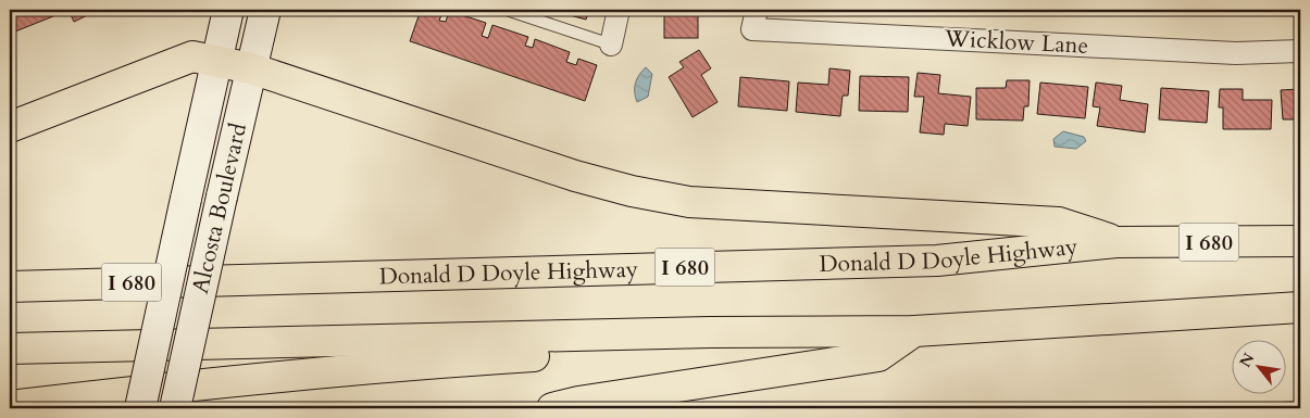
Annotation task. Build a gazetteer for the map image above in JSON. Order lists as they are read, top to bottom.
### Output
{
  "streets": {
    "highway": ["I 680", "Donald D Doyle Highway"],
    "main road": ["Alcosta Boulevard"],
    "street": ["Wicklow Lane"]
  },
  "north": "top left"
}
